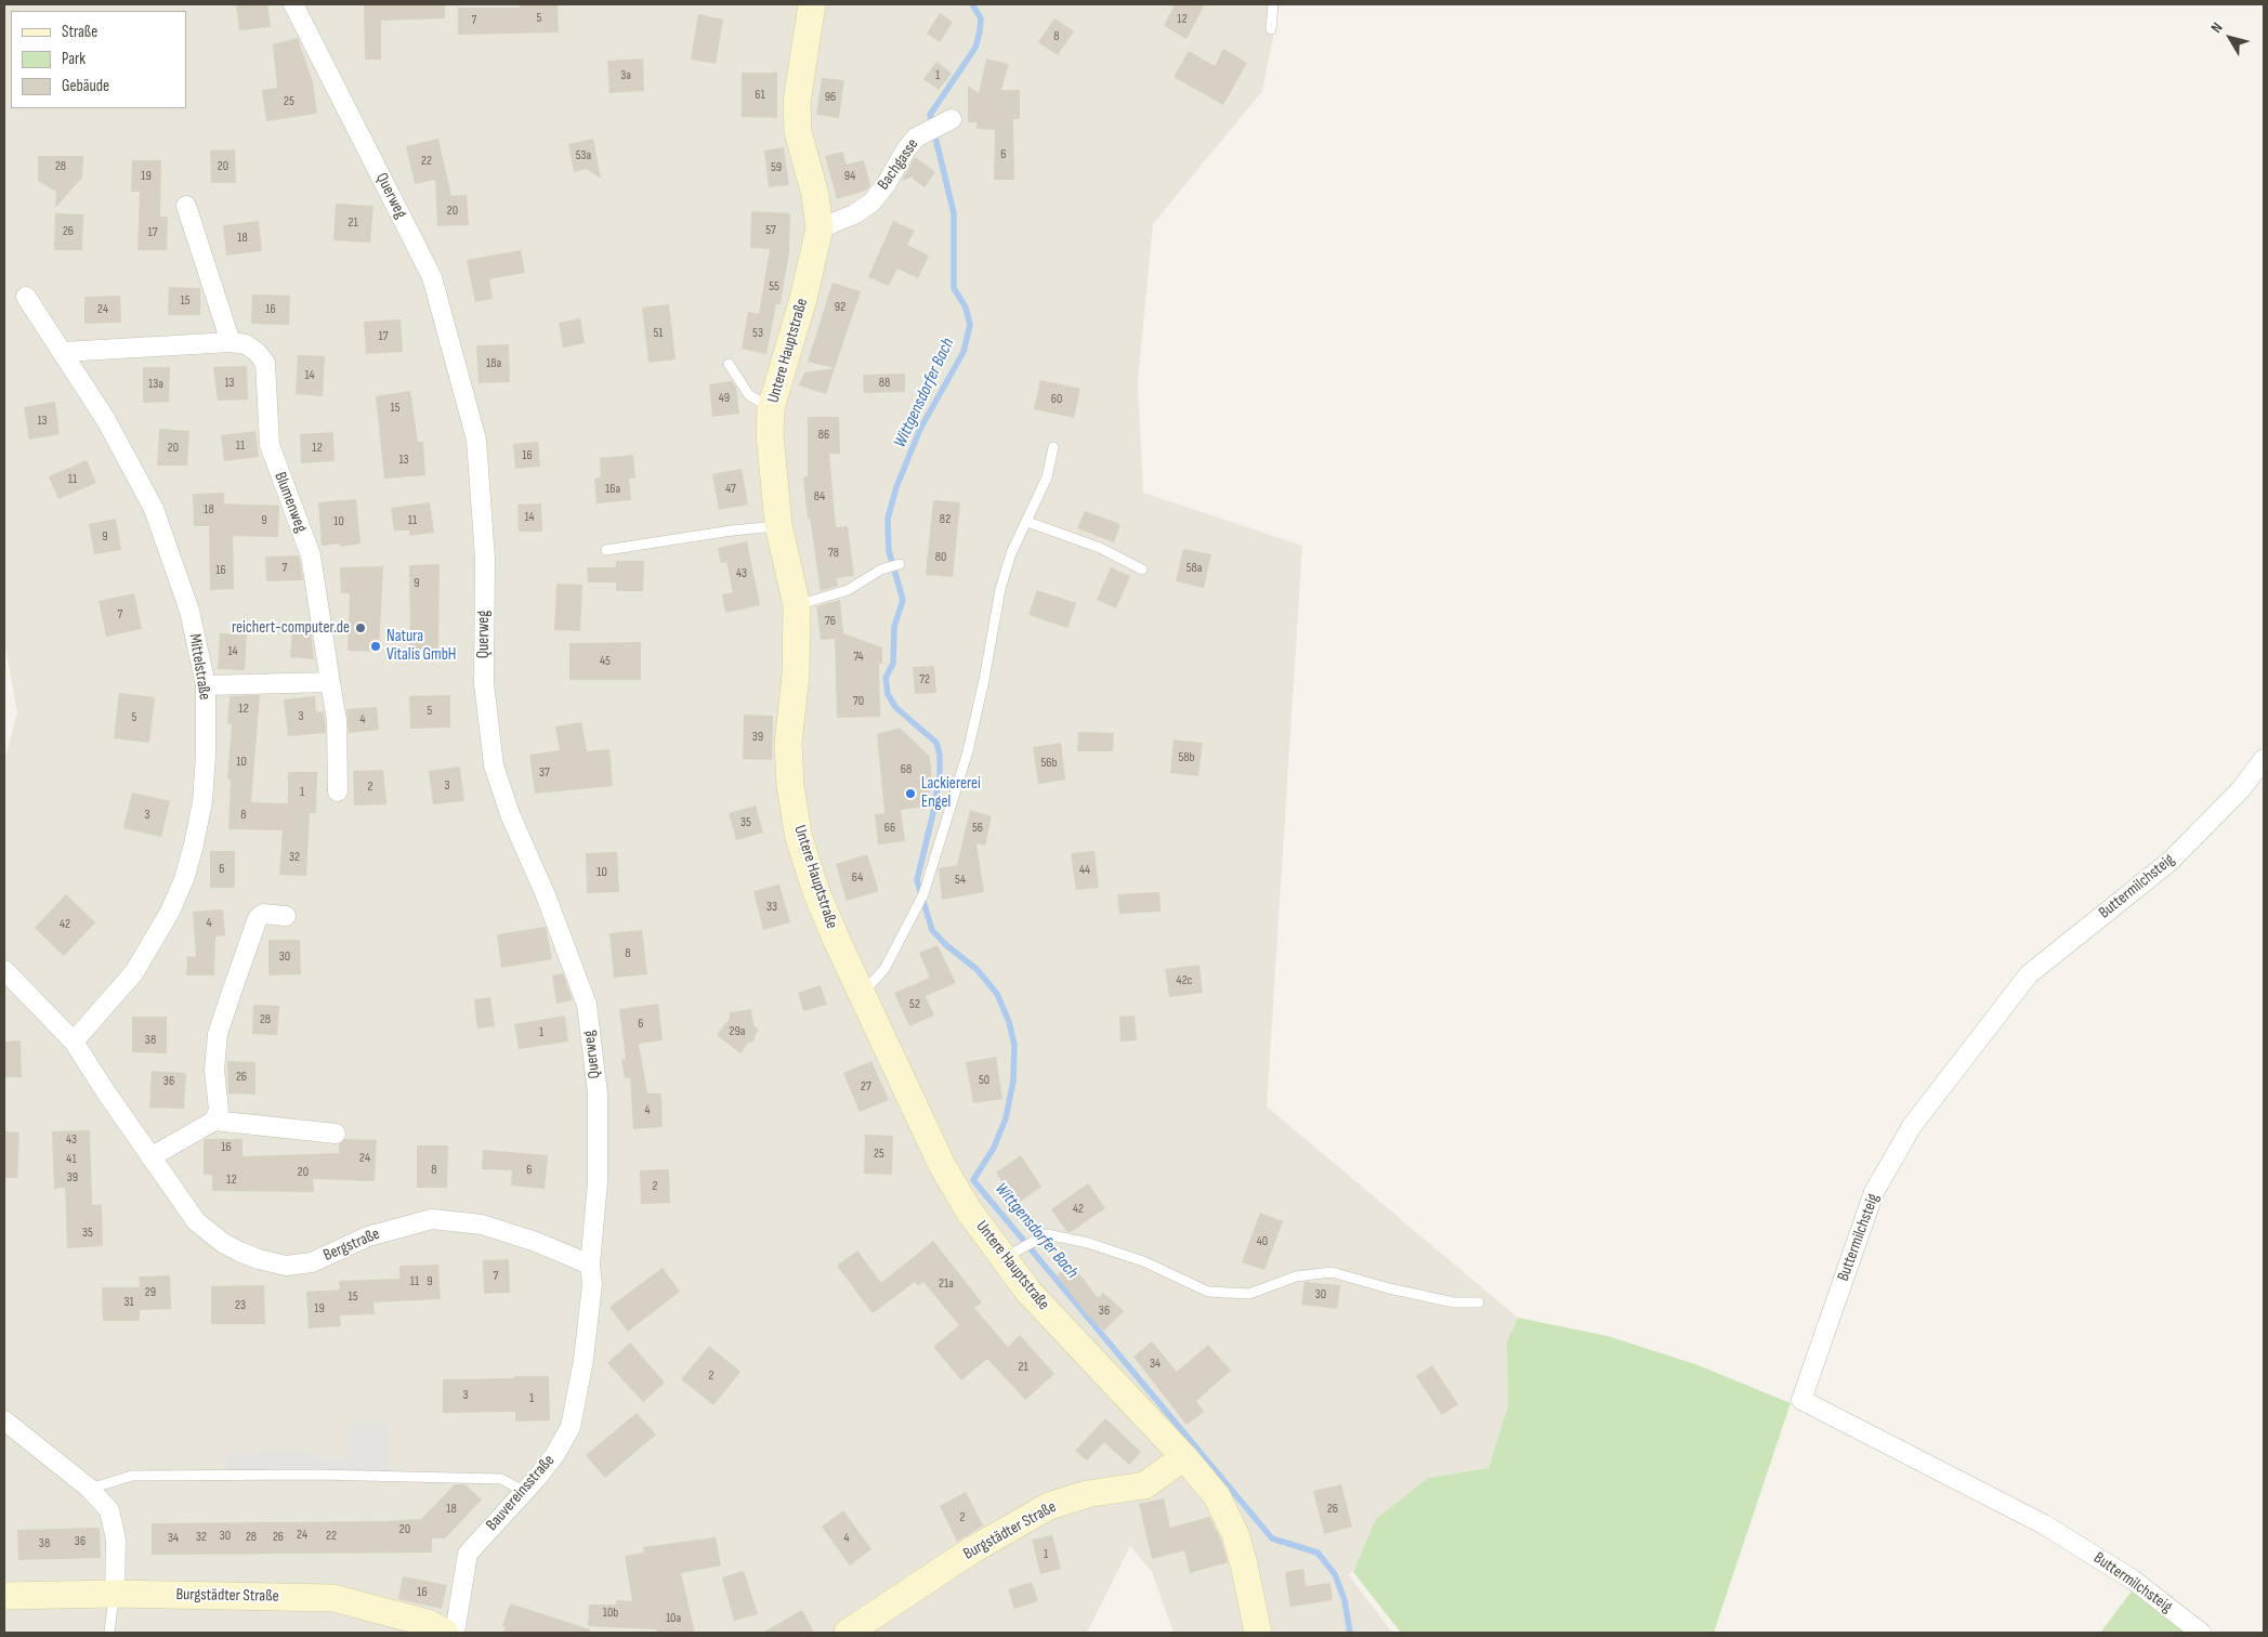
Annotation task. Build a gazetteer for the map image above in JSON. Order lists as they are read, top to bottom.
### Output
{
  "streets": {
    "street": [
      "Bachgasse",
      "Querweg",
      "Untere Hauptstraße",
      "Blumenweg",
      "Mittelstraße",
      "Buttermilchsteig",
      "Bergstraße",
      "Bauvereinsstraße",
      "Burgstädter Straße"
    ]
  },
  "crossings": [
    ["Bachgasse", "Untere Hauptstraße"],
    ["Querweg", "Bergstraße"],
    ["Querweg", "Bauvereinsstraße"],
    ["Untere Hauptstraße", "Burgstädter Straße"],
    ["Blumenweg", "Mittelstraße"],
    ["Mittelstraße", "Bergstraße"]
  ],
  "water": ["Wittgensdorfer Bach"],
  "places": ["reichert-computer.de", "Natura Vitalis GmbH", "Lackiererei Engel"],
  "house_numbers": [
    "5",
    "12",
    "7",
    "8",
    "3a",
    "1",
    "61",
    "96",
    "25",
    "6",
    "53a",
    "22",
    "28",
    "20",
    "59",
    "19",
    "94",
    "20",
    "21",
    "57",
    "26",
    "17",
    "18",
    "55",
    "15",
    "92",
    "24",
    "16",
    "51",
    "53",
    "17",
    "18a",
    "14",
    "13",
    "88",
    "13a",
    "49",
    "60",
    "15",
    "13",
    "86",
    "11",
    "20",
    "12",
    "16",
    "13",
    "11",
    "16a",
    "47",
    "84",
    "18",
    "14",
    "82",
    "9",
    "11",
    "10",
    "9",
    "78",
    "80",
    "7",
    "58a",
    "16",
    "43",
    "9",
    "7",
    "76",
    "14",
    "74",
    "45",
    "72",
    "70",
    "12",
    "5",
    "3",
    "5",
    "4",
    "39",
    "58b",
    "10",
    "56b",
    "68",
    "37",
    "3",
    "2",
    "1",
    "3",
    "8",
    "35",
    "66",
    "56",
    "32",
    "6",
    "44",
    "10",
    "64",
    "54",
    "33",
    "4",
    "42",
    "8",
    "30",
    "42c",
    "52",
    "28",
    "6",
    "29a",
    "1",
    "38",
    "26",
    "50",
    "36",
    "27",
    "4",
    "43",
    "16",
    "25",
    "24",
    "41",
    "8",
    "6",
    "20",
    "39",
    "12",
    "2",
    "42",
    "35",
    "40",
    "7",
    "11",
    "9",
    "21a",
    "29",
    "30",
    "15",
    "31",
    "23",
    "19",
    "36",
    "34",
    "21",
    "2",
    "3",
    "1",
    "18",
    "26",
    "2",
    "20",
    "24",
    "30",
    "22",
    "32",
    "28",
    "26",
    "34",
    "4",
    "36",
    "38",
    "1",
    "16",
    "10b",
    "10a"
  ],
  "legend": ["Straße", "Park", "Gebäude"],
  "north": "top left"
}
